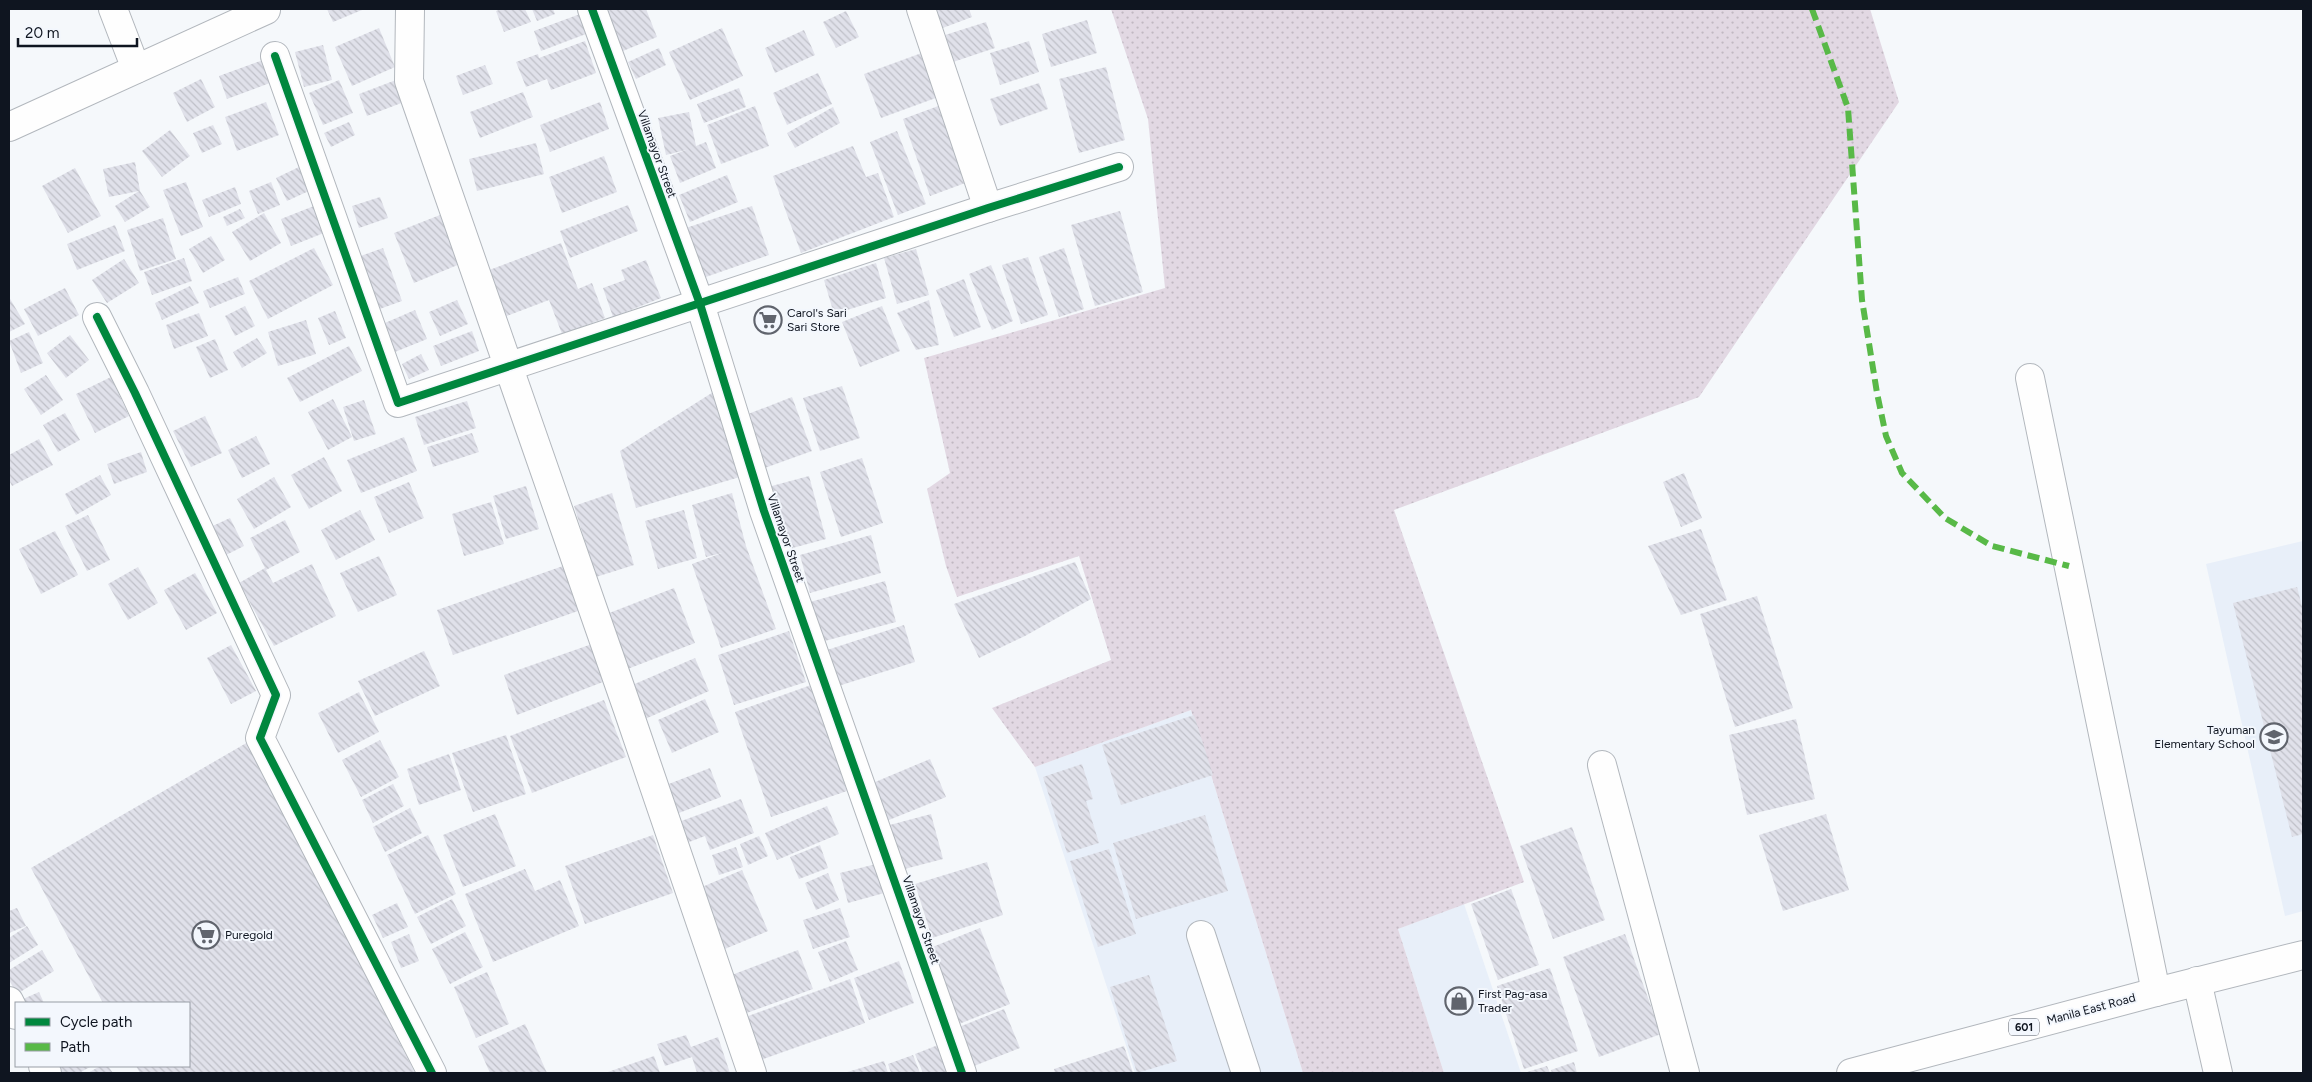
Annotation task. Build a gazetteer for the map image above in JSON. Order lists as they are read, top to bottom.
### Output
{
  "streets": {
    "street": ["Villamayor Street", "Manila East Road", "601"]
  },
  "places": {
    "supermarket": ["Carol's Sari Sari Store", "Puregold"],
    "school or university": ["Tayuman Elementary School"],
    "shop": ["First Pag-asa Trader"]
  },
  "legend": ["Cycle path", "Path"],
  "scale_bar": "20 m"
}
